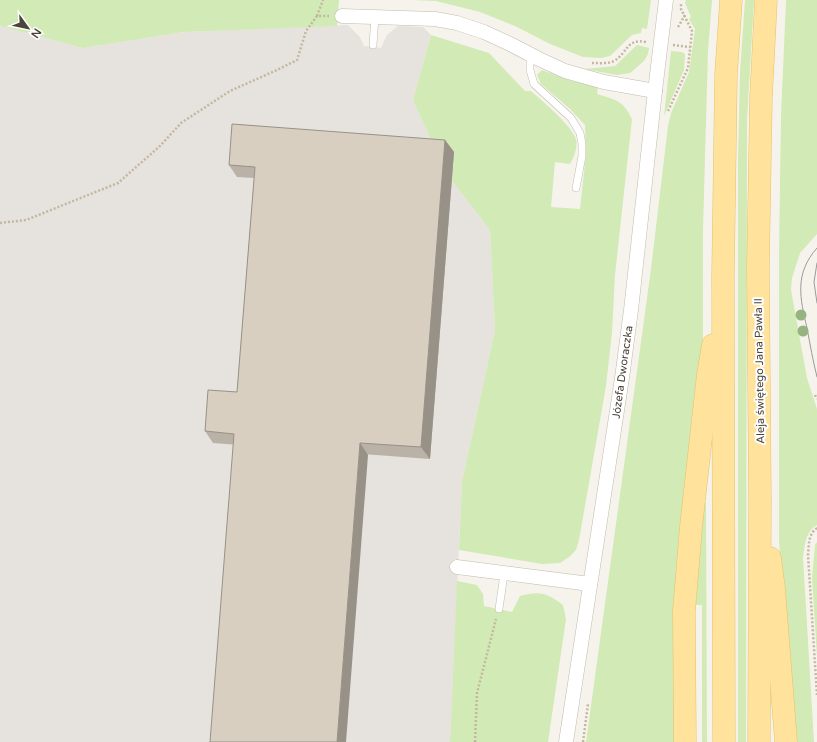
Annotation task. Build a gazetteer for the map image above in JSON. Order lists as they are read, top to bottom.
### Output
{
  "streets": {
    "main road": ["Aleja świętego Jana Pawła II"],
    "street": ["Józefa Dworaczka"]
  },
  "north": "bottom right"
}
